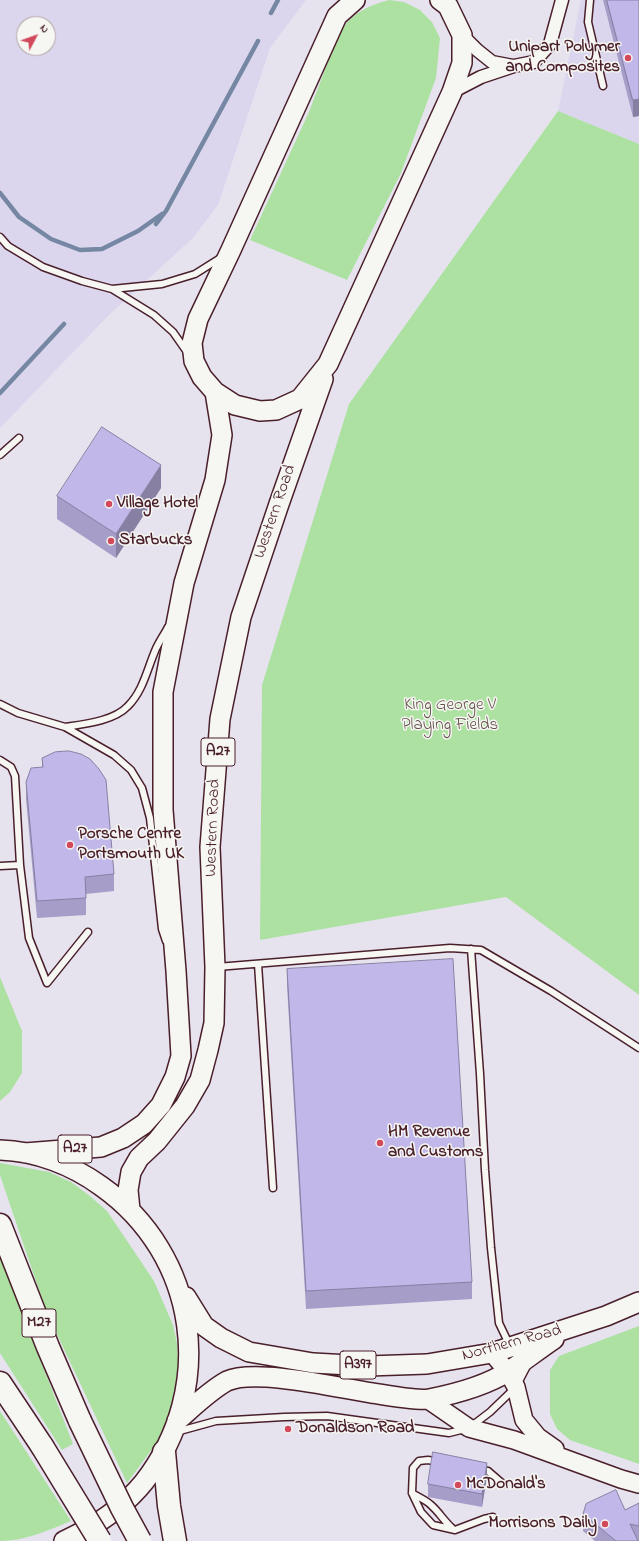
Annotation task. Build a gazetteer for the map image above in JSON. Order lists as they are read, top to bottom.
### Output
{
  "streets": {
    "highway": ["M27"],
    "main road": [
      "Western Road",
      "A27",
      "Northern Road",
      "A397"
    ]
  },
  "parks": ["King George V Playing Fields"],
  "places": [
    "Unipart Polymer and Composites",
    "Village Hotel",
    "Starbucks",
    "Porsche Centre Portsmouth UK",
    "HM Revenue and Customs",
    "Donaldson Road",
    "McDonald's",
    "Morrisons Daily"
  ],
  "north": "top right"
}
